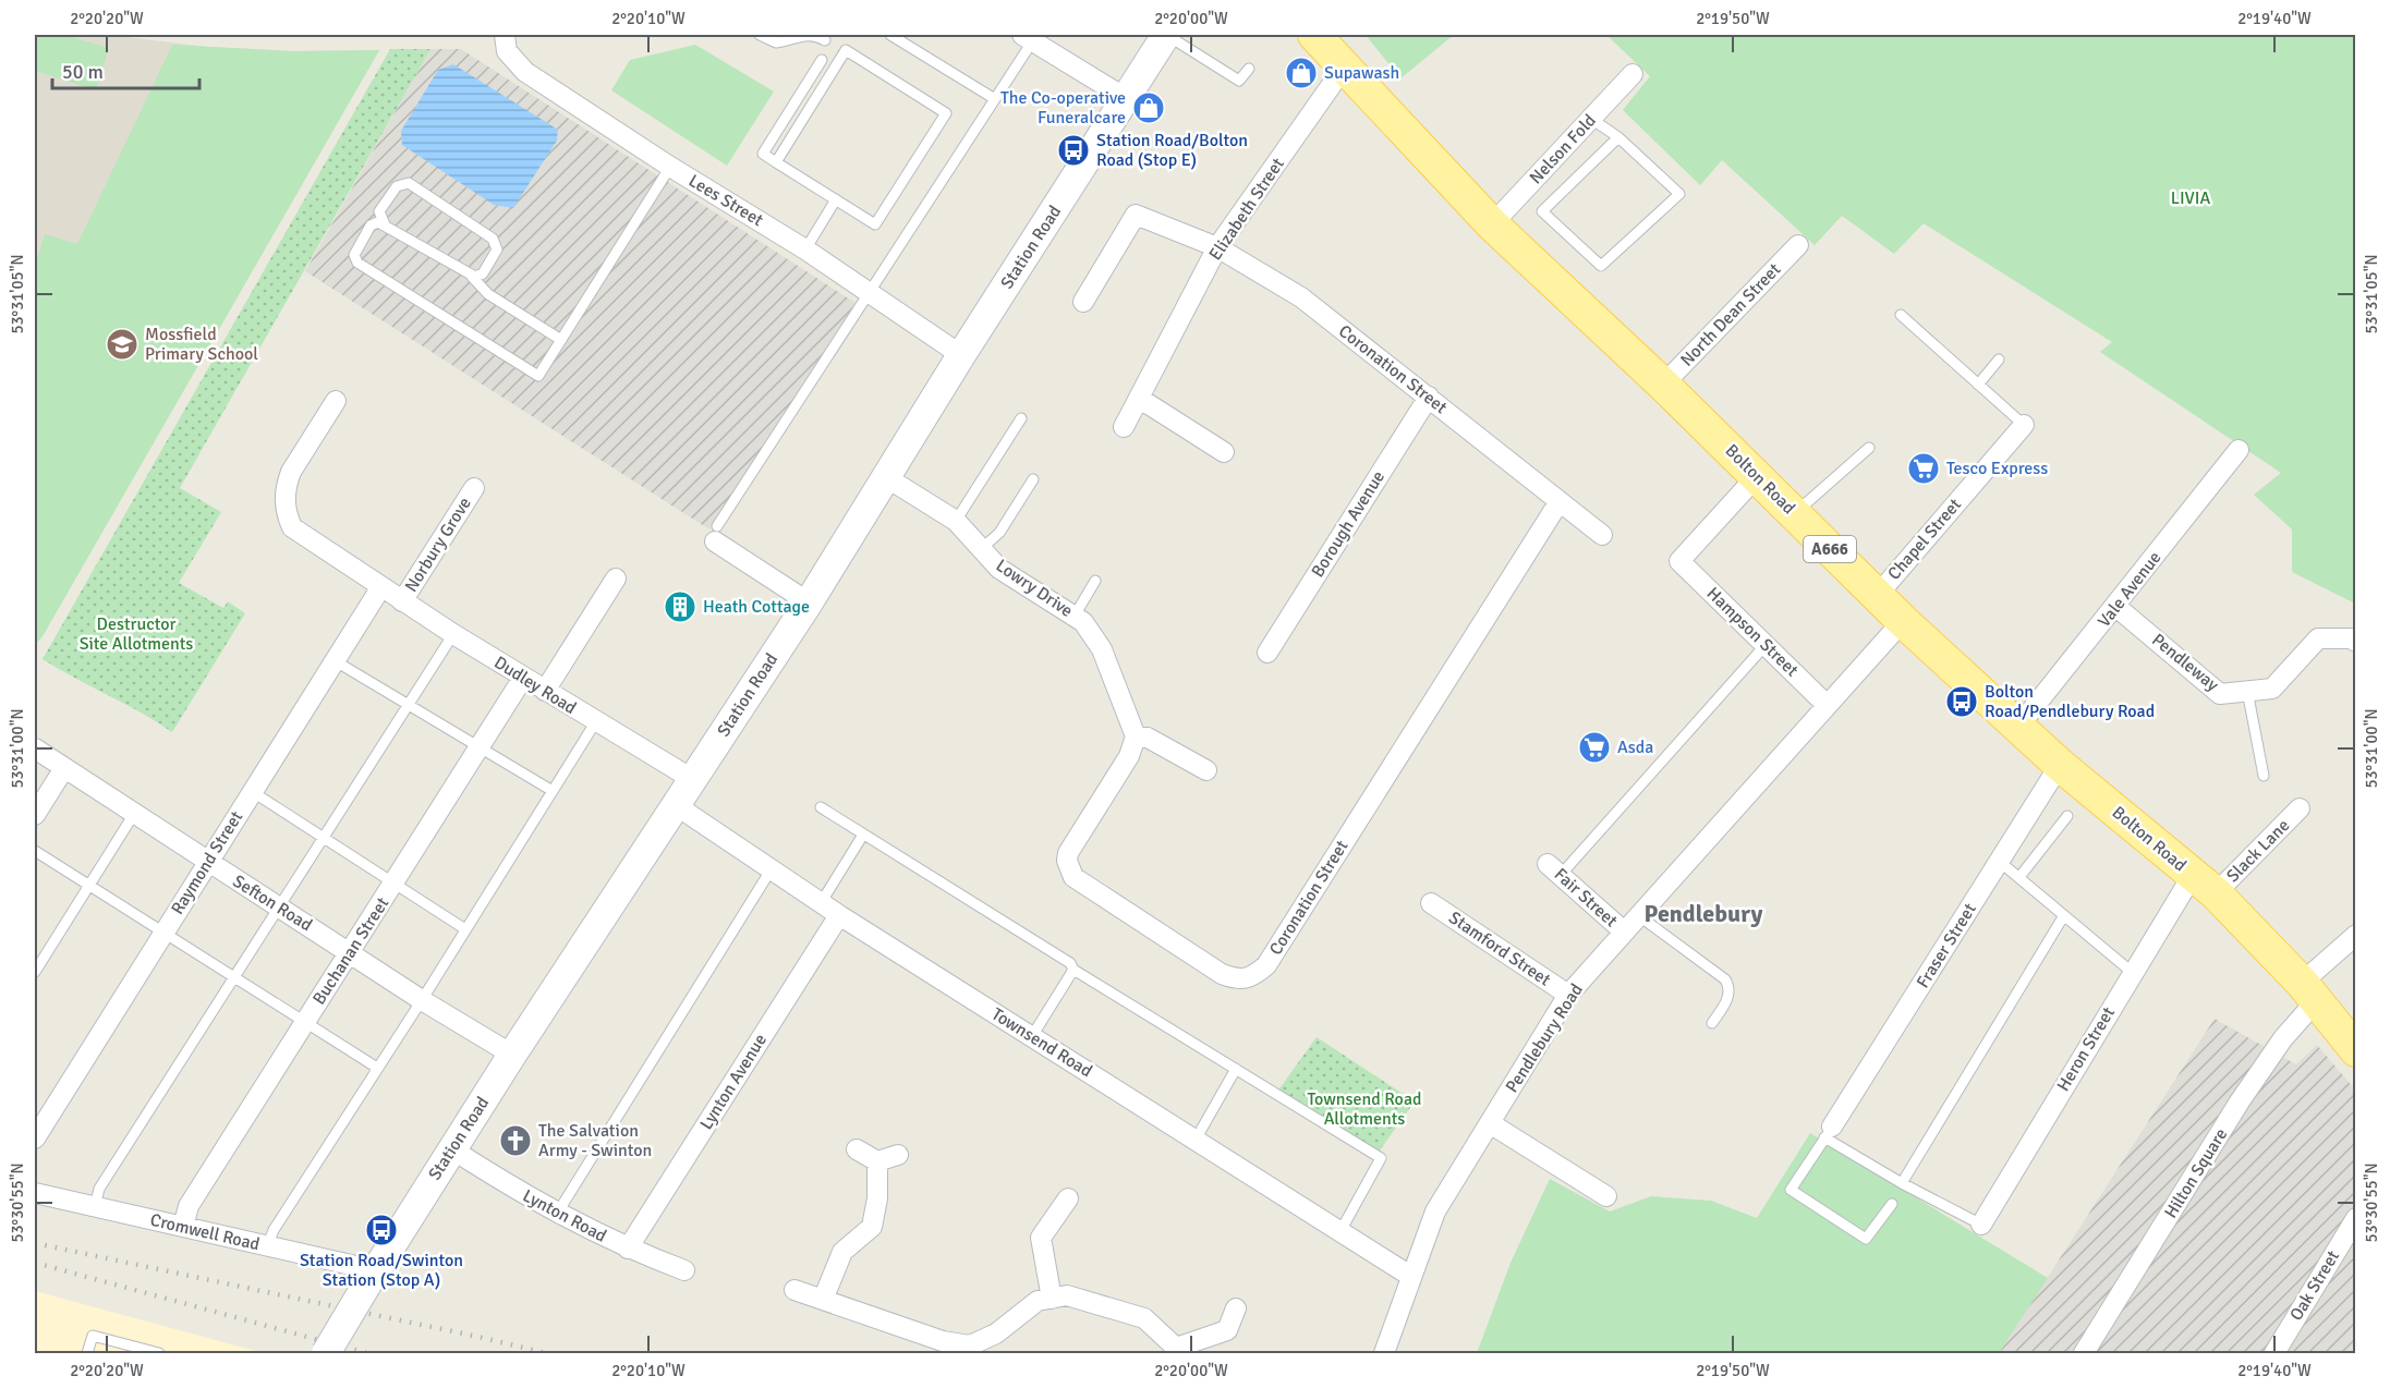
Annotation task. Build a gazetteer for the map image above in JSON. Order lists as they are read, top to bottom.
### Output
{
  "streets": {
    "main road": ["Station Road", "Bolton Road", "A666"],
    "street": [
      "Nelson Fold",
      "Lees Street",
      "Elizabeth Street",
      "North Dean Street",
      "Coronation Street",
      "Borough Avenue",
      "Chapel Street",
      "Norbury Grove",
      "Lowry Drive",
      "Vale Avenue",
      "Hampson Street",
      "Pendleway",
      "Dudley Road",
      "Slack Lane",
      "Raymond Street",
      "Fair Street",
      "Sefton Road",
      "Fraser Street",
      "Stamford Street",
      "Buchanan Street",
      "Pendlebury Road",
      "Townsend Road",
      "Heron Street",
      "Lynton Avenue",
      "Hilton Square",
      "Lynton Road",
      "Cromwell Road",
      "Oak Street"
    ]
  },
  "crossings": [
    ["Nelson Fold", "Bolton Road"],
    ["Lees Street", "Station Road"],
    ["Elizabeth Street", "Coronation Street"],
    ["Elizabeth Street", "Bolton Road"],
    ["Station Road", "Lowry Drive"],
    ["Station Road", "Dudley Road"],
    ["Station Road", "Sefton Road"],
    ["Station Road", "Townsend Road"],
    ["Station Road", "Lynton Road"],
    ["Station Road", "Cromwell Road"],
    ["North Dean Street", "Bolton Road"],
    ["Coronation Street", "Borough Avenue"],
    ["Coronation Street", "Lowry Drive"],
    ["Bolton Road", "Chapel Street"],
    ["Bolton Road", "Vale Avenue"],
    ["Bolton Road", "Hampson Street"],
    ["Bolton Road", "Slack Lane"],
    ["Bolton Road", "Fraser Street"],
    ["Bolton Road", "Pendlebury Road"],
    ["Bolton Road", "Heron Street"],
    ["Bolton Road", "Hilton Square"],
    ["Norbury Grove", "Dudley Road"],
    ["Vale Avenue", "Pendleway"],
    ["Hampson Street", "Pendlebury Road"],
    ["Dudley Road", "Raymond Street"],
    ["Dudley Road", "Buchanan Street"],
    ["Slack Lane", "Heron Street"],
    ["Raymond Street", "Sefton Road"],
    ["Fair Street", "Pendlebury Road"],
    ["Sefton Road", "Buchanan Street"],
    ["Stamford Street", "Pendlebury Road"],
    ["Buchanan Street", "Cromwell Road"],
    ["Pendlebury Road", "Townsend Road"],
    ["Townsend Road", "Lynton Avenue"],
    ["Lynton Avenue", "Lynton Road"]
  ],
  "districts": ["Pendlebury"],
  "parks": ["LIVIA", "Destructor Site Allotments", "Townsend Road Allotments"],
  "places": {
    "shop": ["Supawash", "The Co-operative Funeralcare"],
    "bus stop": ["Station Road/Bolton Road (Stop E)", "Bolton Road/Pendlebury Road", "Station Road/Swinton Station (Stop A)"],
    "school or university": ["Mossfield Primary School"],
    "supermarket": ["Tesco Express", "Asda"],
    "building": ["Heath Cottage"],
    "church": ["The Salvation Army - Swinton"]
  },
  "scale_bar": "50 m",
  "coordinates": [
    "2°20'20\"W",
    "2°20'10\"W",
    "2°20'00\"W",
    "2°19'50\"W",
    "2°19'40\"W",
    "53°31'05\"N",
    "53°31'00\"N",
    "53°30'55\"N"
  ]
}
